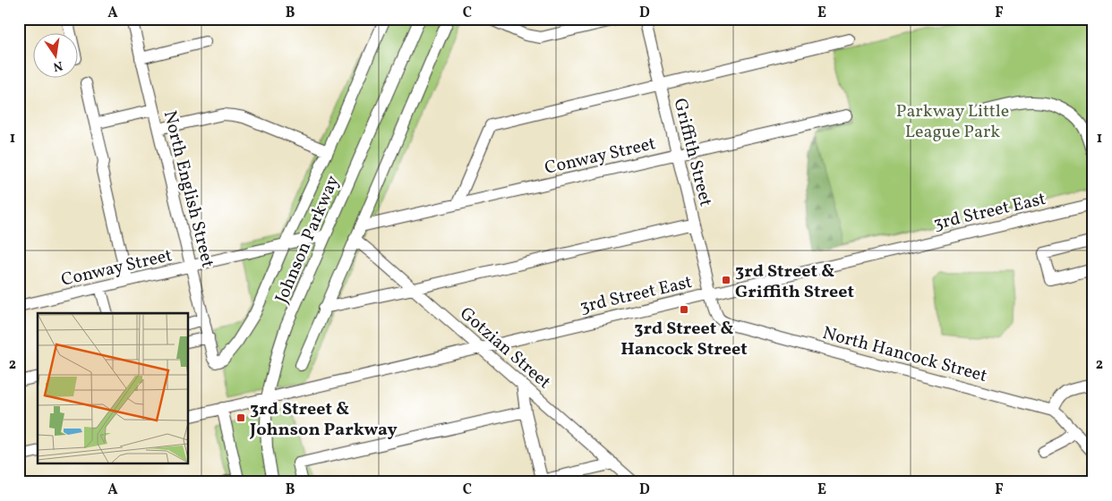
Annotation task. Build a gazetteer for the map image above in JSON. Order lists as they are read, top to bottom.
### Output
{
  "streets": {
    "street": [
      "Griffith Street",
      "Conway Street",
      "North English Street",
      "3rd Street East",
      "Johnson Parkway",
      "Gotzian Street",
      "North Hancock Street"
    ]
  },
  "crossings": [
    ["Griffith Street", "Conway Street"],
    ["Griffith Street", "3rd Street East"],
    ["Griffith Street", "North Hancock Street"],
    ["Conway Street", "North English Street"],
    ["Conway Street", "Johnson Parkway"],
    ["North English Street", "Johnson Parkway"],
    ["3rd Street East", "Johnson Parkway"],
    ["3rd Street East", "Gotzian Street"],
    ["3rd Street East", "North Hancock Street"]
  ],
  "parks": ["Parkway Little League Park"],
  "places": {
    "transit": ["3rd Street & Griffith Street", "3rd Street & Hancock Street", "3rd Street & Johnson Parkway"]
  },
  "north": "bottom",
  "grid": {
    "columns": [
      "A",
      "B",
      "C",
      "D",
      "E",
      "F"
    ],
    "rows": ["1", "2"]
  }
}
